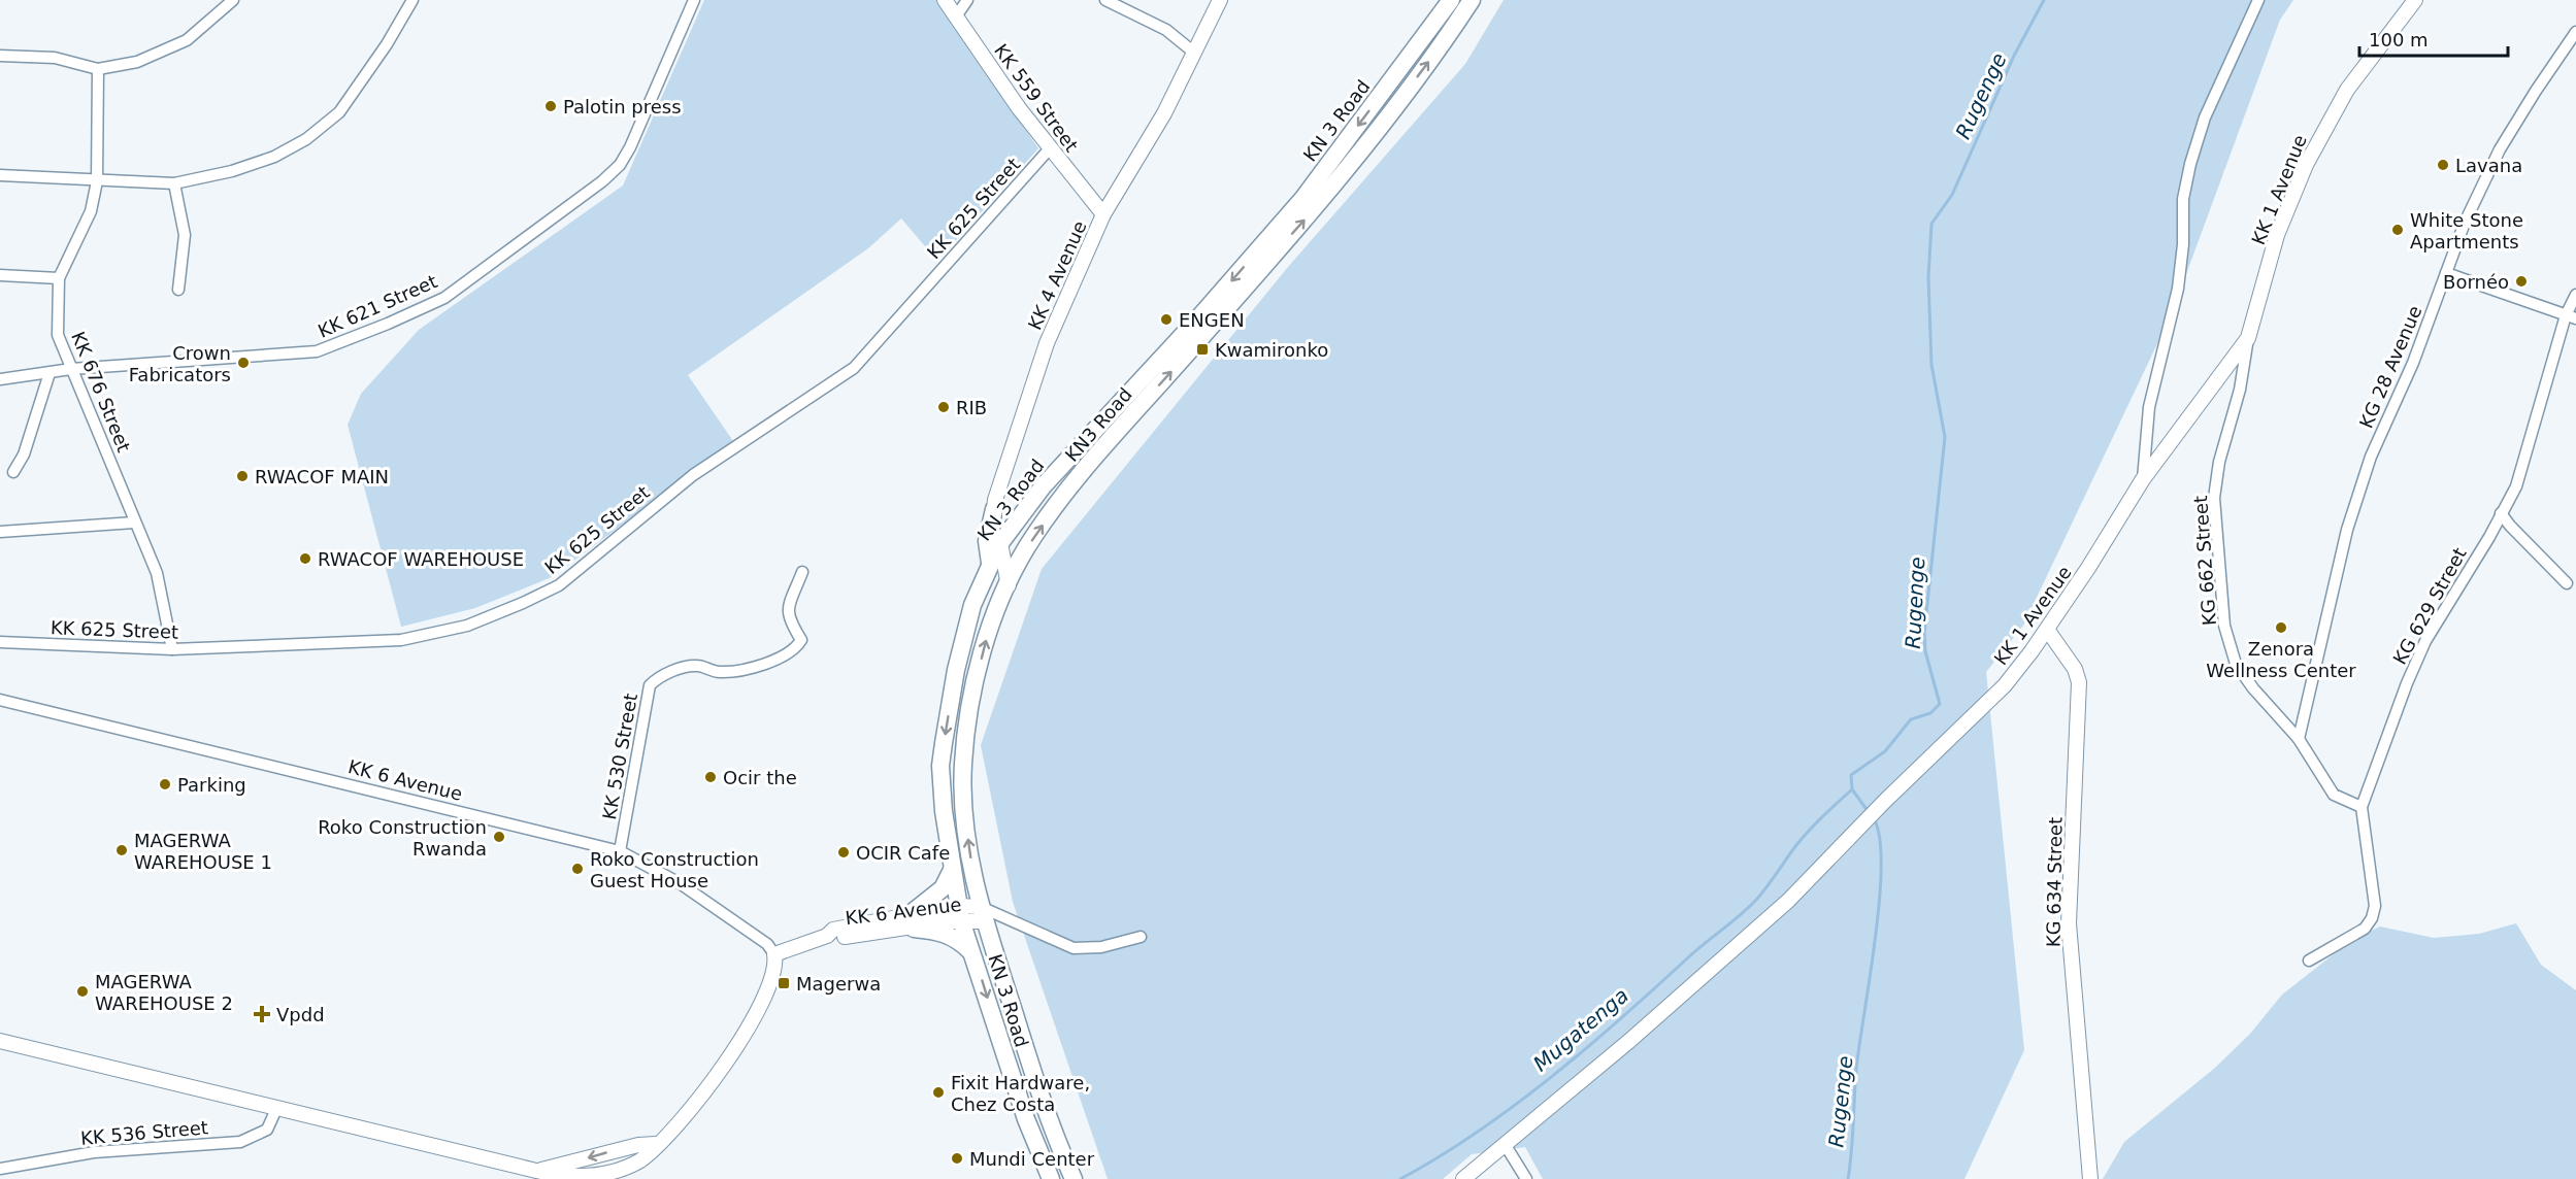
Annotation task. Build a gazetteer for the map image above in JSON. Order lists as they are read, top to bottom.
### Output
{
  "streets": {
    "highway": ["KN 3 Road", "KN3 Road"],
    "main road": [
      "KK 559 Street",
      "KK 1 Avenue",
      "KK 4 Avenue",
      "KK 6 Avenue",
      "KG 634 Street"
    ],
    "street": [
      "KK 625 Street",
      "KK 621 Street",
      "KG 28 Avenue",
      "KK 676 Street",
      "KG 662 Street",
      "KG 629 Street",
      "KK 530 Street",
      "KK 536 Street"
    ]
  },
  "crossings": [
    ["KK 559 Street", "KK 625 Street"],
    ["KK 559 Street", "KK 4 Avenue"],
    ["KN 3 Road", "KN3 Road"],
    ["KN 3 Road", "KK 6 Avenue"],
    ["KK 1 Avenue", "KG 662 Street"],
    ["KK 1 Avenue", "KG 634 Street"],
    ["KK 625 Street", "KK 676 Street"],
    ["KK 621 Street", "KK 676 Street"],
    ["KG 28 Avenue", "KG 662 Street"],
    ["KN3 Road", "KK 6 Avenue"],
    ["KG 662 Street", "KG 629 Street"],
    ["KK 530 Street", "KK 6 Avenue"]
  ],
  "one_way": ["KN 3 Road", "KN3 Road"],
  "water": ["Rugenge", "Mugatenga"],
  "places": {
    "other": [
      "Palotin press",
      "Lavana",
      "White Stone Apartments",
      "Bornéo",
      "ENGEN",
      "Crown Fabricators",
      "RIB",
      "RWACOF MAIN",
      "RWACOF WAREHOUSE",
      "Zenora Wellness Center",
      "Ocir the",
      "Parking",
      "Roko Construction Rwanda",
      "MAGERWA WAREHOUSE 1",
      "OCIR Cafe",
      "Roko Construction Guest House",
      "MAGERWA WAREHOUSE 2",
      "Fixit Hardware, Chez Costa",
      "Mundi Center"
    ],
    "transit": ["Kwamironko", "Magerwa"],
    "health": ["Vpdd"]
  },
  "scale_bar": "100 m"
}
